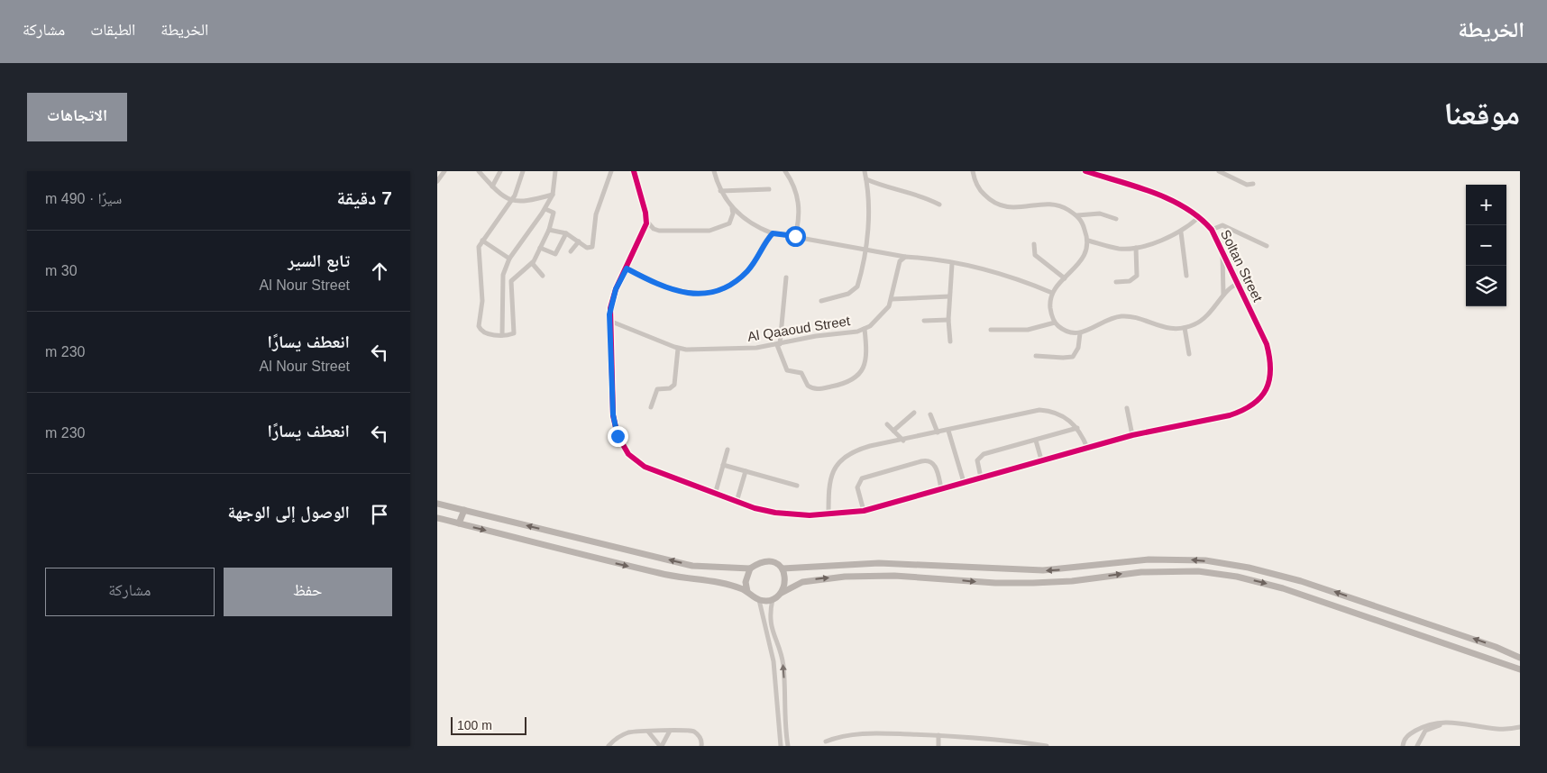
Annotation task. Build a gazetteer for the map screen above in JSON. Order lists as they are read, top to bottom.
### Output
{
  "streets": {
    "street": ["Soltan Street", "Al Qaaoud Street"]
  },
  "scale_bar": "100 m",
  "page": {
    "header": "الخريطة",
    "nav": ["الخريطة", "الطبقات", "مشاركة"],
    "title": "موقعنا",
    "buttons": [
      "الاتجاهات",
      ["حفظ", "مشاركة"]
    ],
    "heading": ["7 دقيقة", "سيرًا · 490 m"],
    "map_buttons": ["+", "−"],
    "list": [
      ["تابع السير", "Al Nour Street", "30 m"],
      ["انعطف يسارًا", "Al Nour Street", "230 m"],
      ["انعطف يسارًا", "230 m"],
      "الوصول إلى الوجهة"
    ],
    "scale": "100 m"
  }
}
